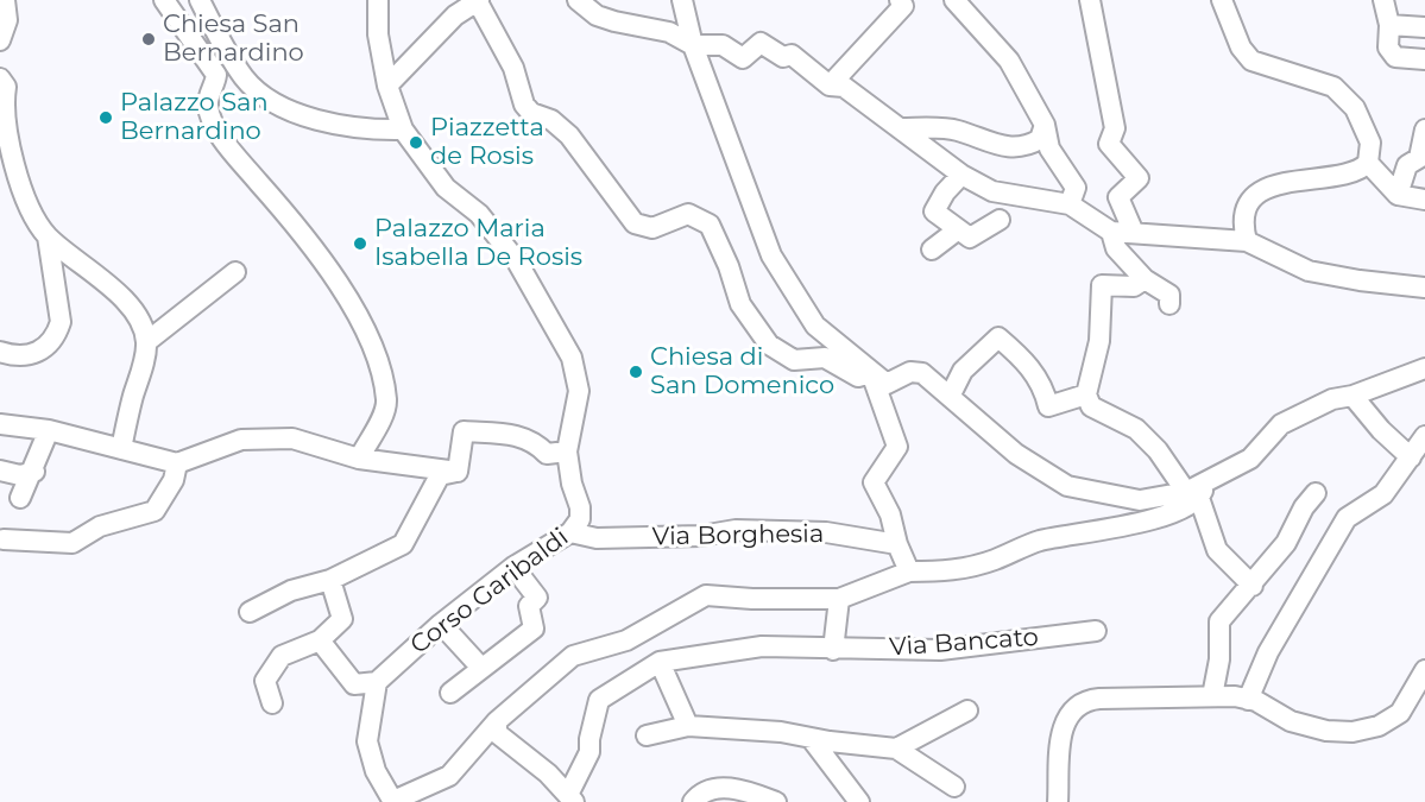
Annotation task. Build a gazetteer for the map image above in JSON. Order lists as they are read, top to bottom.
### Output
{
  "streets": {
    "street": ["Via Borghesia", "Corso Garibaldi", "Via Bancato"]
  },
  "crossings": [
    ["Via Borghesia", "Corso Garibaldi"]
  ],
  "places": [
    "Chiesa San Bernardino",
    "Palazzo San Bernardino",
    "Piazzetta de Rosis",
    "Palazzo Maria Isabella De Rosis",
    "Chiesa di San Domenico"
  ]
}
